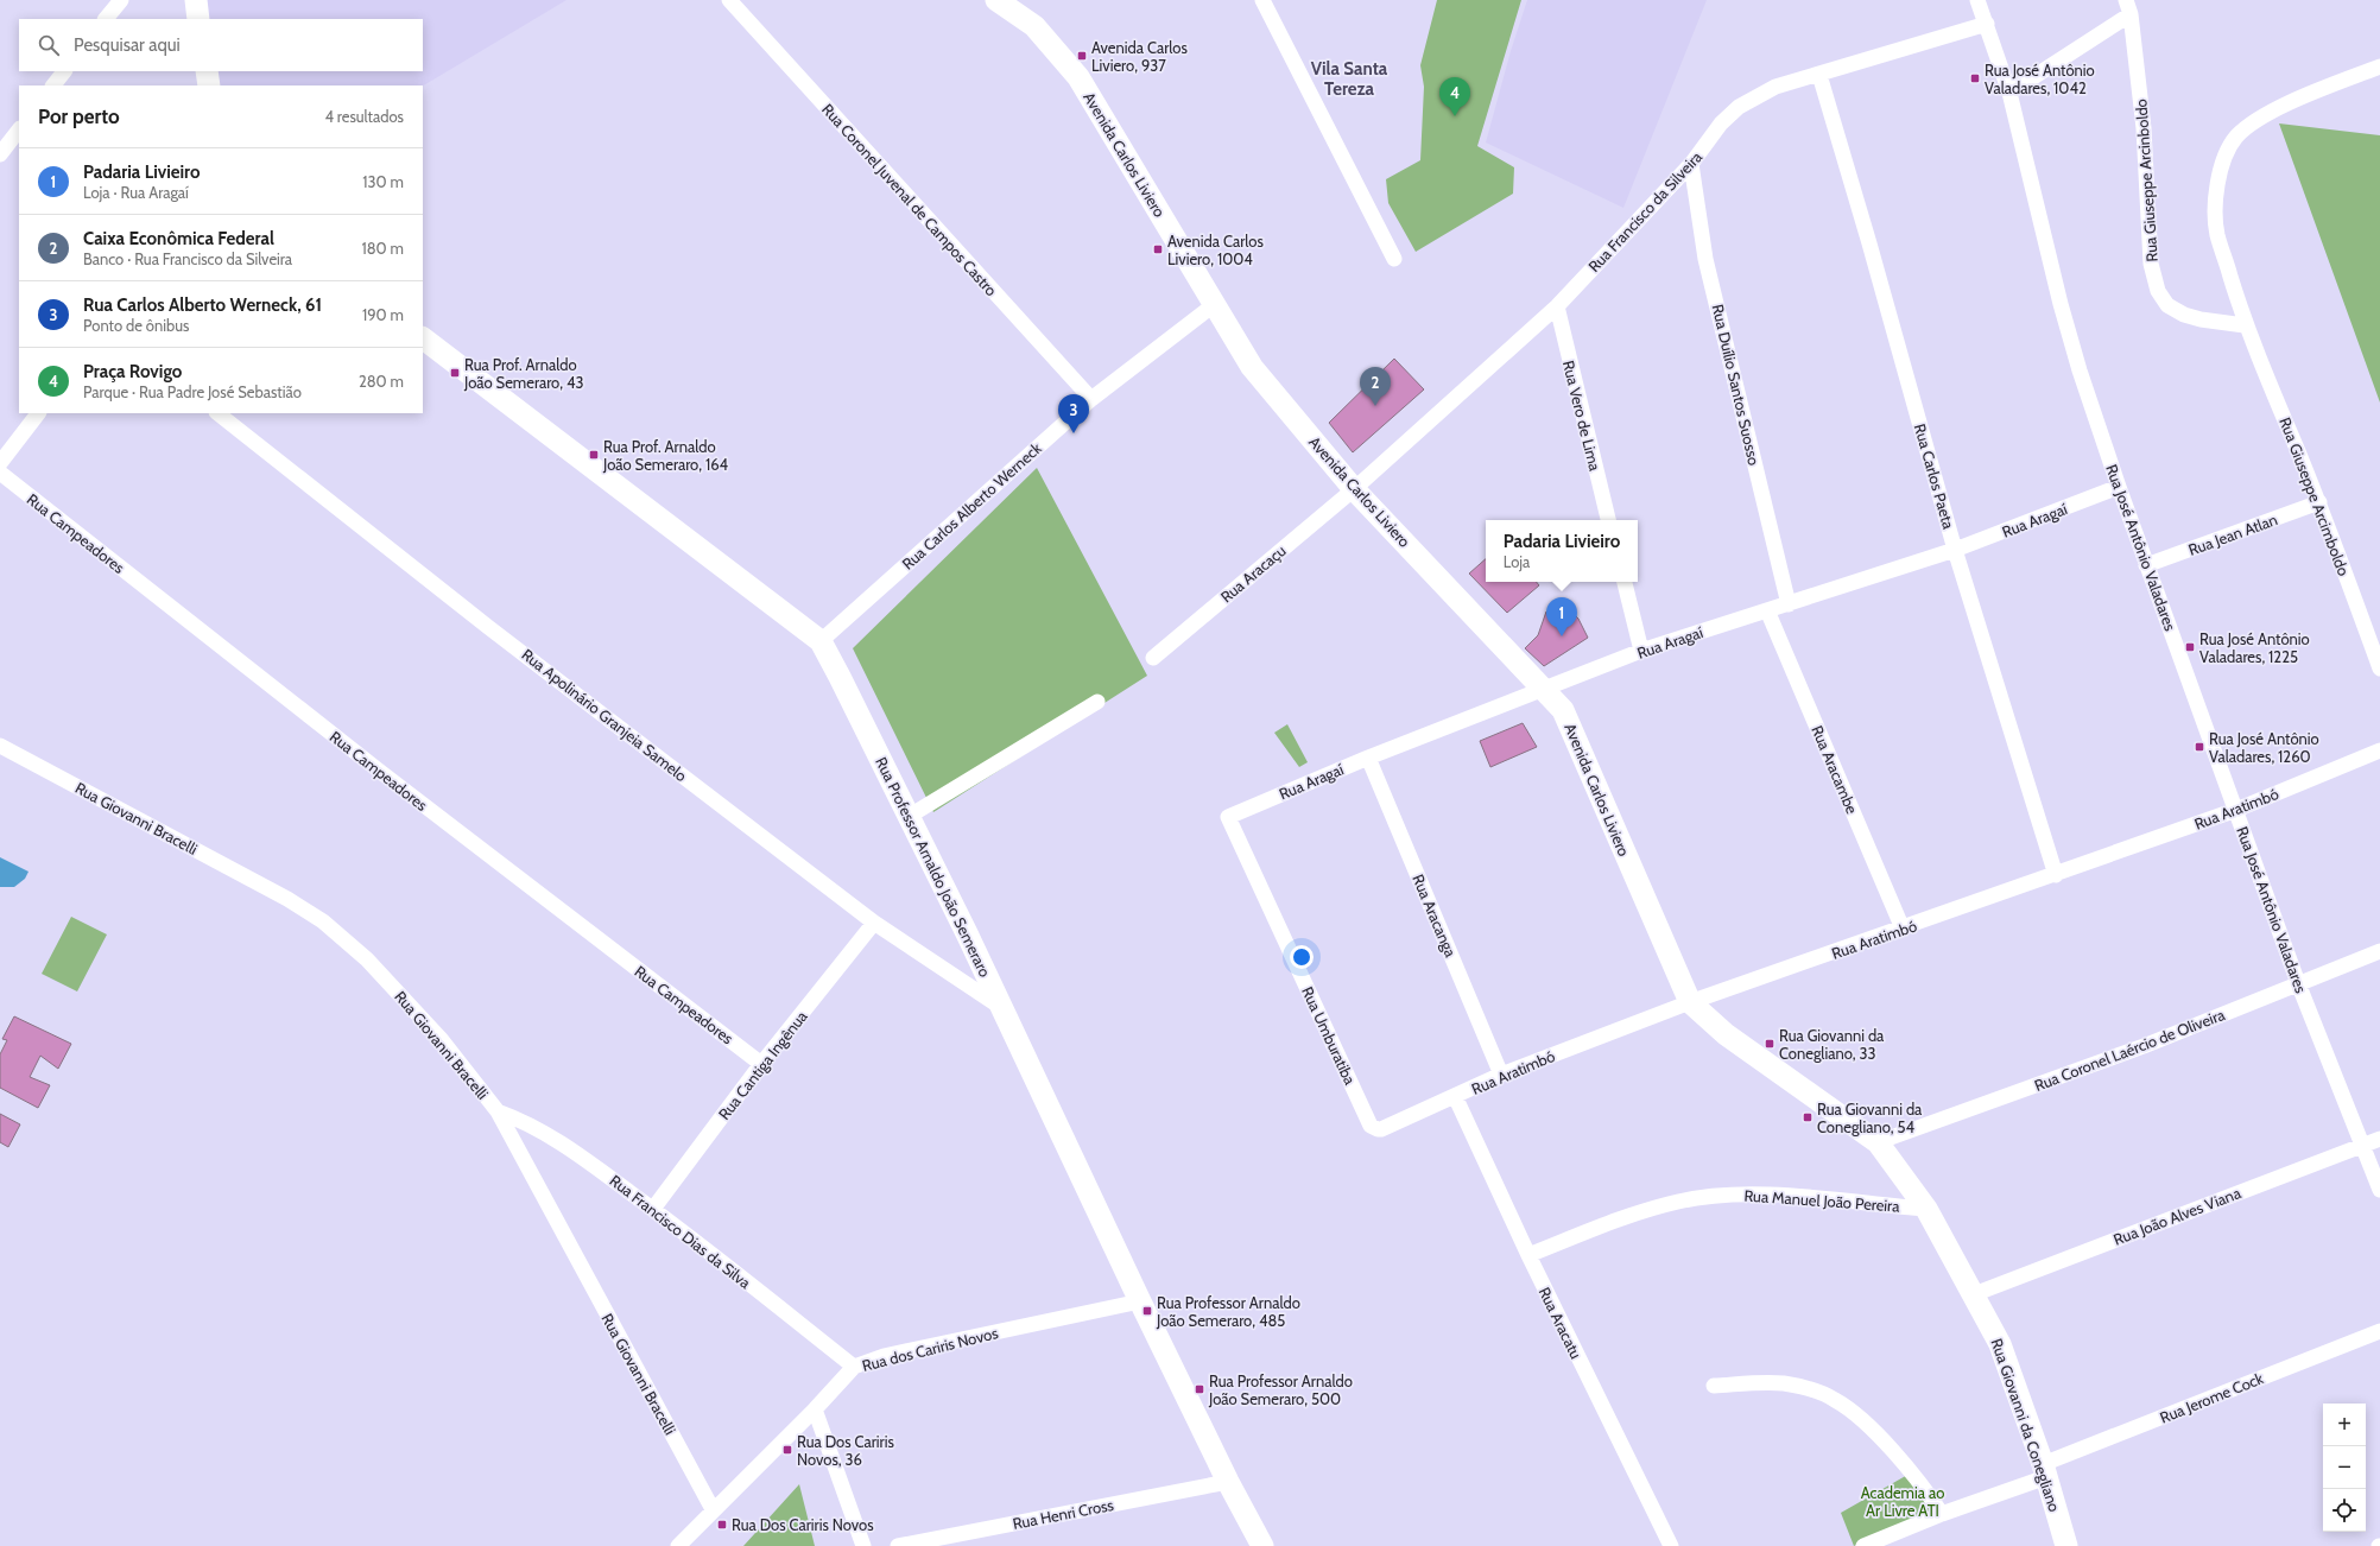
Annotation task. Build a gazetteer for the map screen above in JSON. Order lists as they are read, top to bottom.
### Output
{
  "streets": {
    "street": [
      "Avenida Carlos Liviero",
      "Rua Giuseppe Arcinboldo",
      "Rua Coronel Juvenal de Campos Castro",
      "Rua Francisco da Silveira",
      "Rua Duílio Santos Suosso",
      "Rua Vero de Lima",
      "Rua Carlos Paeta",
      "Rua Giuseppe Arcimboldo",
      "Rua Carlos Alberto Werneck",
      "Rua Aragaí",
      "Rua Campeadores",
      "Rua Jean Atlan",
      "Rua José Antônio Valadares",
      "Rua Aracaçu",
      "Rua Apolinário Granjeia Samelo",
      "Rua Aracambe",
      "Rua Aratimbó",
      "Rua Giovanni Bracelli",
      "Rua Professor Arnaldo João Semeraro",
      "Rua Aracanga",
      "Rua Umburatiba",
      "Rua Coronel Laércio de Oliveira",
      "Rua Cantiga Ingênua",
      "Rua Manuel João Pereira",
      "Rua João Alves Viana",
      "Rua Francisco Dias da Silva",
      "Rua Aracatu",
      "Rua dos Cariris Novos",
      "Rua Jerome Cock",
      "Rua Giovanni da Conegliano",
      "Rua Henri Cross"
    ]
  },
  "crossings": [
    ["Avenida Carlos Liviero", "Rua Francisco da Silveira"],
    ["Avenida Carlos Liviero", "Rua Carlos Alberto Werneck"],
    ["Avenida Carlos Liviero", "Rua Aragaí"],
    ["Avenida Carlos Liviero", "Rua Aracaçu"],
    ["Avenida Carlos Liviero", "Rua Aratimbó"],
    ["Avenida Carlos Liviero", "Rua Giovanni da Conegliano"],
    ["Rua Giuseppe Arcinboldo", "Rua Giuseppe Arcimboldo"],
    ["Rua Coronel Juvenal de Campos Castro", "Rua Carlos Alberto Werneck"],
    ["Rua Francisco da Silveira", "Rua Duílio Santos Suosso"],
    ["Rua Francisco da Silveira", "Rua Vero de Lima"],
    ["Rua Francisco da Silveira", "Rua Carlos Paeta"],
    ["Rua Francisco da Silveira", "Rua José Antônio Valadares"],
    ["Rua Francisco da Silveira", "Rua Aracaçu"],
    ["Rua Duílio Santos Suosso", "Rua Aragaí"],
    ["Rua Carlos Paeta", "Rua Aragaí"],
    ["Rua Carlos Paeta", "Rua Aratimbó"],
    ["Rua Giuseppe Arcimboldo", "Rua Jean Atlan"],
    ["Rua Carlos Alberto Werneck", "Rua Professor Arnaldo João Semeraro"],
    ["Rua Aragaí", "Rua José Antônio Valadares"],
    ["Rua Aragaí", "Rua Aracambe"],
    ["Rua Aragaí", "Rua Aracanga"],
    ["Rua Aragaí", "Rua Umburatiba"],
    ["Rua Campeadores", "Rua Cantiga Ingênua"],
    ["Rua Jean Atlan", "Rua José Antônio Valadares"],
    ["Rua José Antônio Valadares", "Rua Aratimbó"],
    ["Rua José Antônio Valadares", "Rua Coronel Laércio de Oliveira"],
    ["Rua José Antônio Valadares", "Rua João Alves Viana"],
    ["Rua Apolinário Granjeia Samelo", "Rua Professor Arnaldo João Semeraro"],
    ["Rua Apolinário Granjeia Samelo", "Rua Cantiga Ingênua"],
    ["Rua Aracambe", "Rua Aratimbó"],
    ["Rua Aratimbó", "Rua Aracanga"],
    ["Rua Aratimbó", "Rua Umburatiba"],
    ["Rua Aratimbó", "Rua Aracatu"],
    ["Rua Aratimbó", "Rua Giovanni da Conegliano"],
    ["Rua Giovanni Bracelli", "Rua Francisco Dias da Silva"],
    ["Rua Giovanni Bracelli", "Rua dos Cariris Novos"],
    ["Rua Professor Arnaldo João Semeraro", "Rua dos Cariris Novos"],
    ["Rua Professor Arnaldo João Semeraro", "Rua Henri Cross"],
    ["Rua Coronel Laércio de Oliveira", "Rua Giovanni da Conegliano"],
    ["Rua Cantiga Ingênua", "Rua Francisco Dias da Silva"],
    ["Rua Manuel João Pereira", "Rua Aracatu"],
    ["Rua Manuel João Pereira", "Rua Giovanni da Conegliano"],
    ["Rua João Alves Viana", "Rua Giovanni da Conegliano"],
    ["Rua Francisco Dias da Silva", "Rua dos Cariris Novos"],
    ["Rua Jerome Cock", "Rua Giovanni da Conegliano"]
  ],
  "districts": ["Vila Santa Tereza"],
  "parks": ["Academia ao Ar Livre ATI"],
  "places": {
    "transit": [
      "Avenida Carlos Liviero, 937",
      "Rua José Antônio Valadares, 1042",
      "Avenida Carlos Liviero, 1004",
      "Rua Prof. Arnaldo João Semeraro, 43",
      "Rua Prof. Arnaldo João Semeraro, 164",
      "Rua José Antônio Valadares, 1225",
      "Rua José Antônio Valadares, 1260",
      "Rua Giovanni da Conegliano, 33",
      "Rua Giovanni da Conegliano, 54",
      "Rua Professor Arnaldo João Semeraro, 485",
      "Rua Professor Arnaldo João Semeraro, 500",
      "Rua Dos Cariris Novos, 36",
      "Rua Dos Cariris Novos"
    ]
  },
  "page": {
    "search": "Pesquisar aqui",
    "pins": [
      "4",
      "2",
      "3",
      "1"
    ],
    "heading": ["Por perto", "4 resultados"],
    "list": [
      {
        "mark": "1",
        "name": "Padaria Livieiro",
        "note": "Loja · Rua Aragaí",
        "value": "130 m"
      },
      {
        "mark": "2",
        "name": "Caixa Econômica Federal",
        "note": "Banco · Rua Francisco da Silveira",
        "value": "180 m"
      },
      {
        "mark": "3",
        "name": "Rua Carlos Alberto Werneck, 61",
        "note": "Ponto de ônibus",
        "value": "190 m"
      },
      {
        "mark": "4",
        "name": "Praça Rovigo",
        "note": "Parque · Rua Padre José Sebastião",
        "value": "280 m"
      }
    ],
    "popup": ["Padaria Livieiro", "Loja"],
    "map_buttons": ["+", "−"]
  }
}
